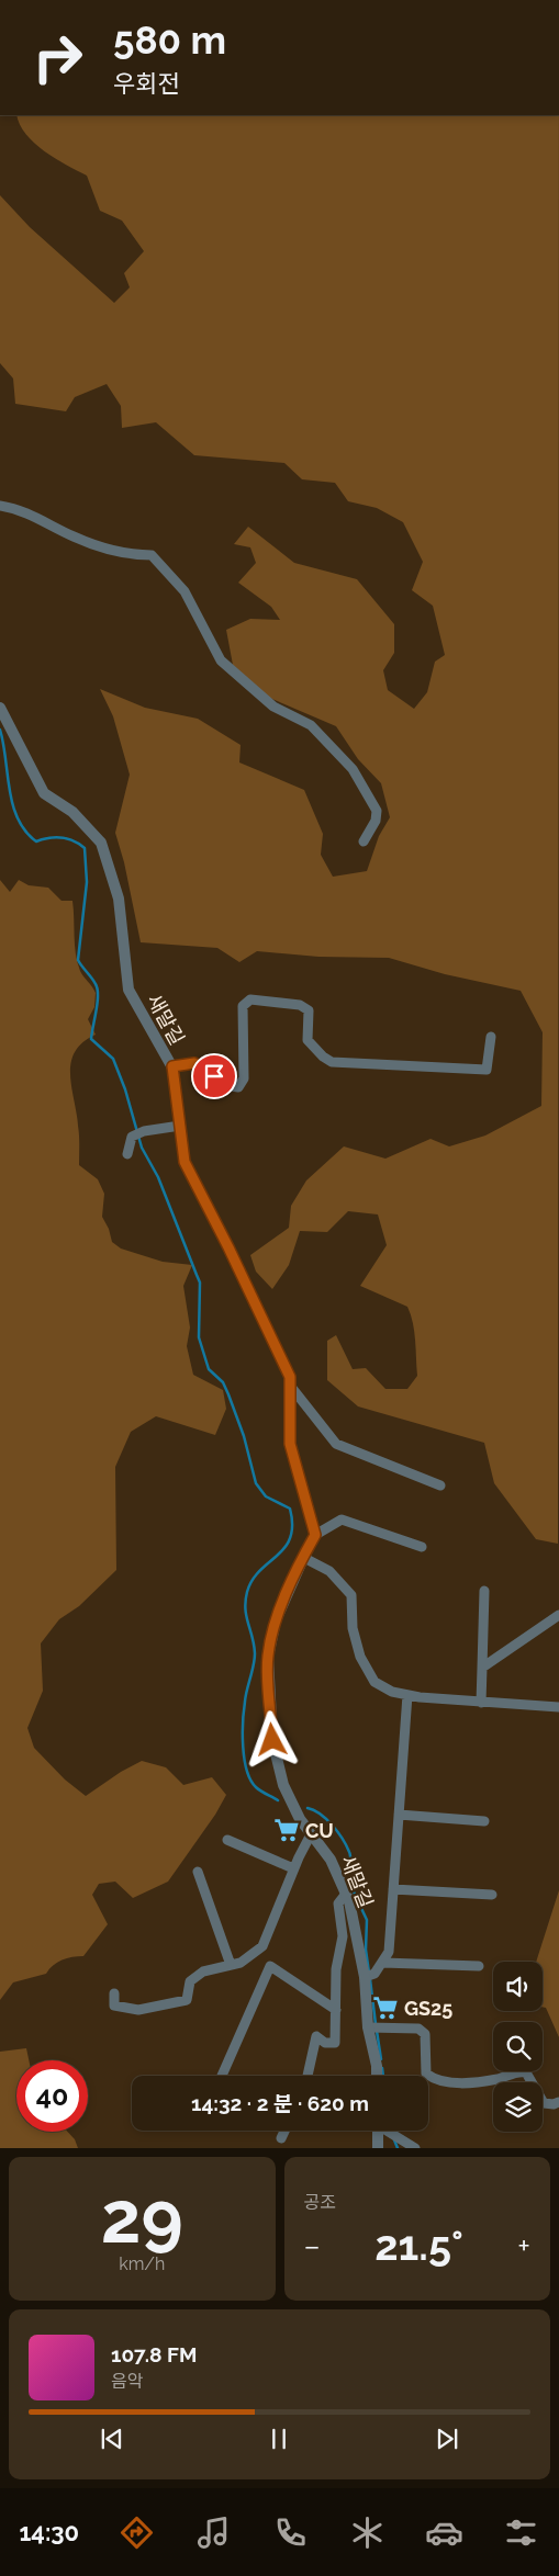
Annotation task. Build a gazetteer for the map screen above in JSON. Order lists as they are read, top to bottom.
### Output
{
  "streets": {
    "street": ["새말길"]
  },
  "places": {
    "supermarket": ["CU", "GS25"]
  },
  "page": {
    "turn": ["580 m", "우회전"],
    "limit": "40",
    "trip": "14:32 · 2 분 · 620 m",
    "tile": [
      ["29", "km/h"],
      "공조"
    ],
    "heat": ["−", "21.5°", "+"],
    "song": ["107.8 FM", "음악"],
    "tabs": "14:30"
  }
}
